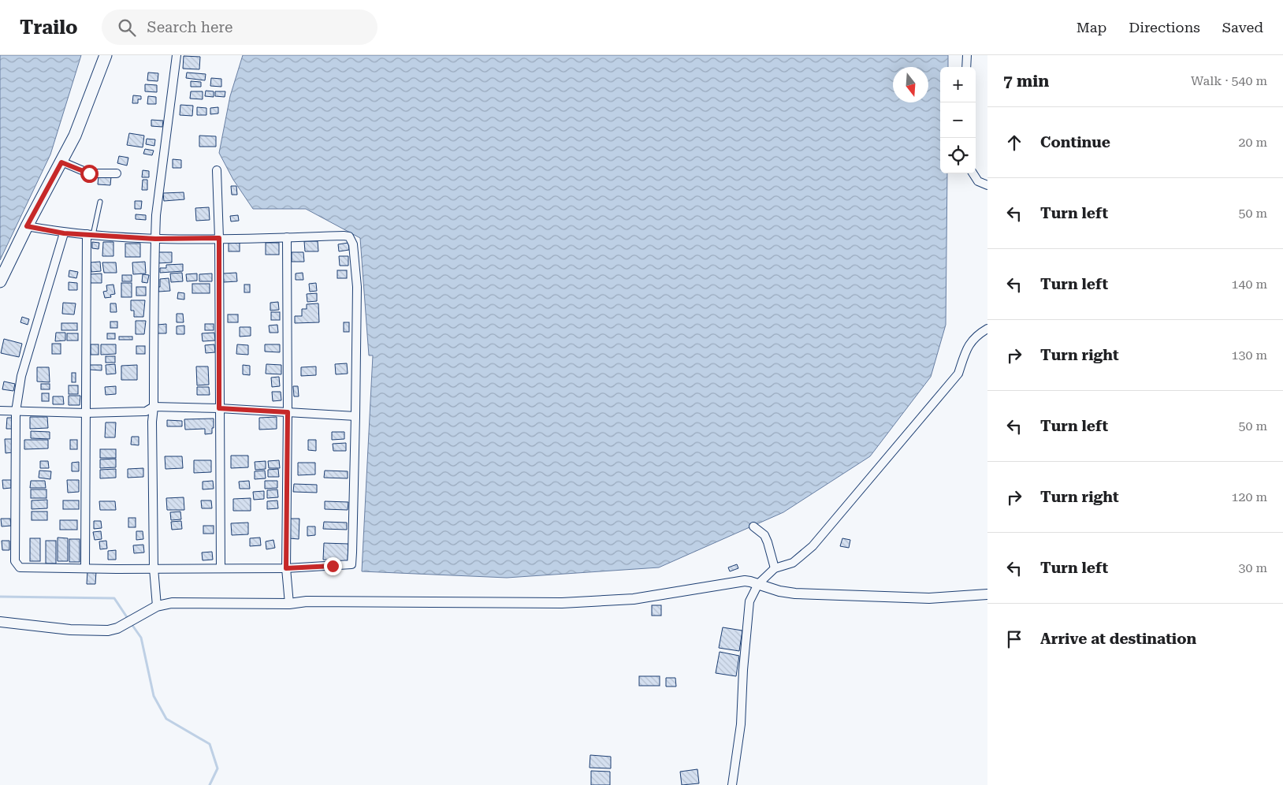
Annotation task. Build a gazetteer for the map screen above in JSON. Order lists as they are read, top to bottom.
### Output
{
  "north": "bottom",
  "page": {
    "header": "Trailo",
    "search": "Search here",
    "nav": ["Map", "Directions", "Saved"],
    "heading": ["7 min", "Walk · 540 m"],
    "map_buttons": ["+", "−"],
    "list": [
      ["Continue", "20 m"],
      ["Turn left", "50 m"],
      ["Turn left", "140 m"],
      ["Turn right", "130 m"],
      ["Turn left", "50 m"],
      ["Turn right", "120 m"],
      ["Turn left", "30 m"],
      "Arrive at destination"
    ]
  }
}
